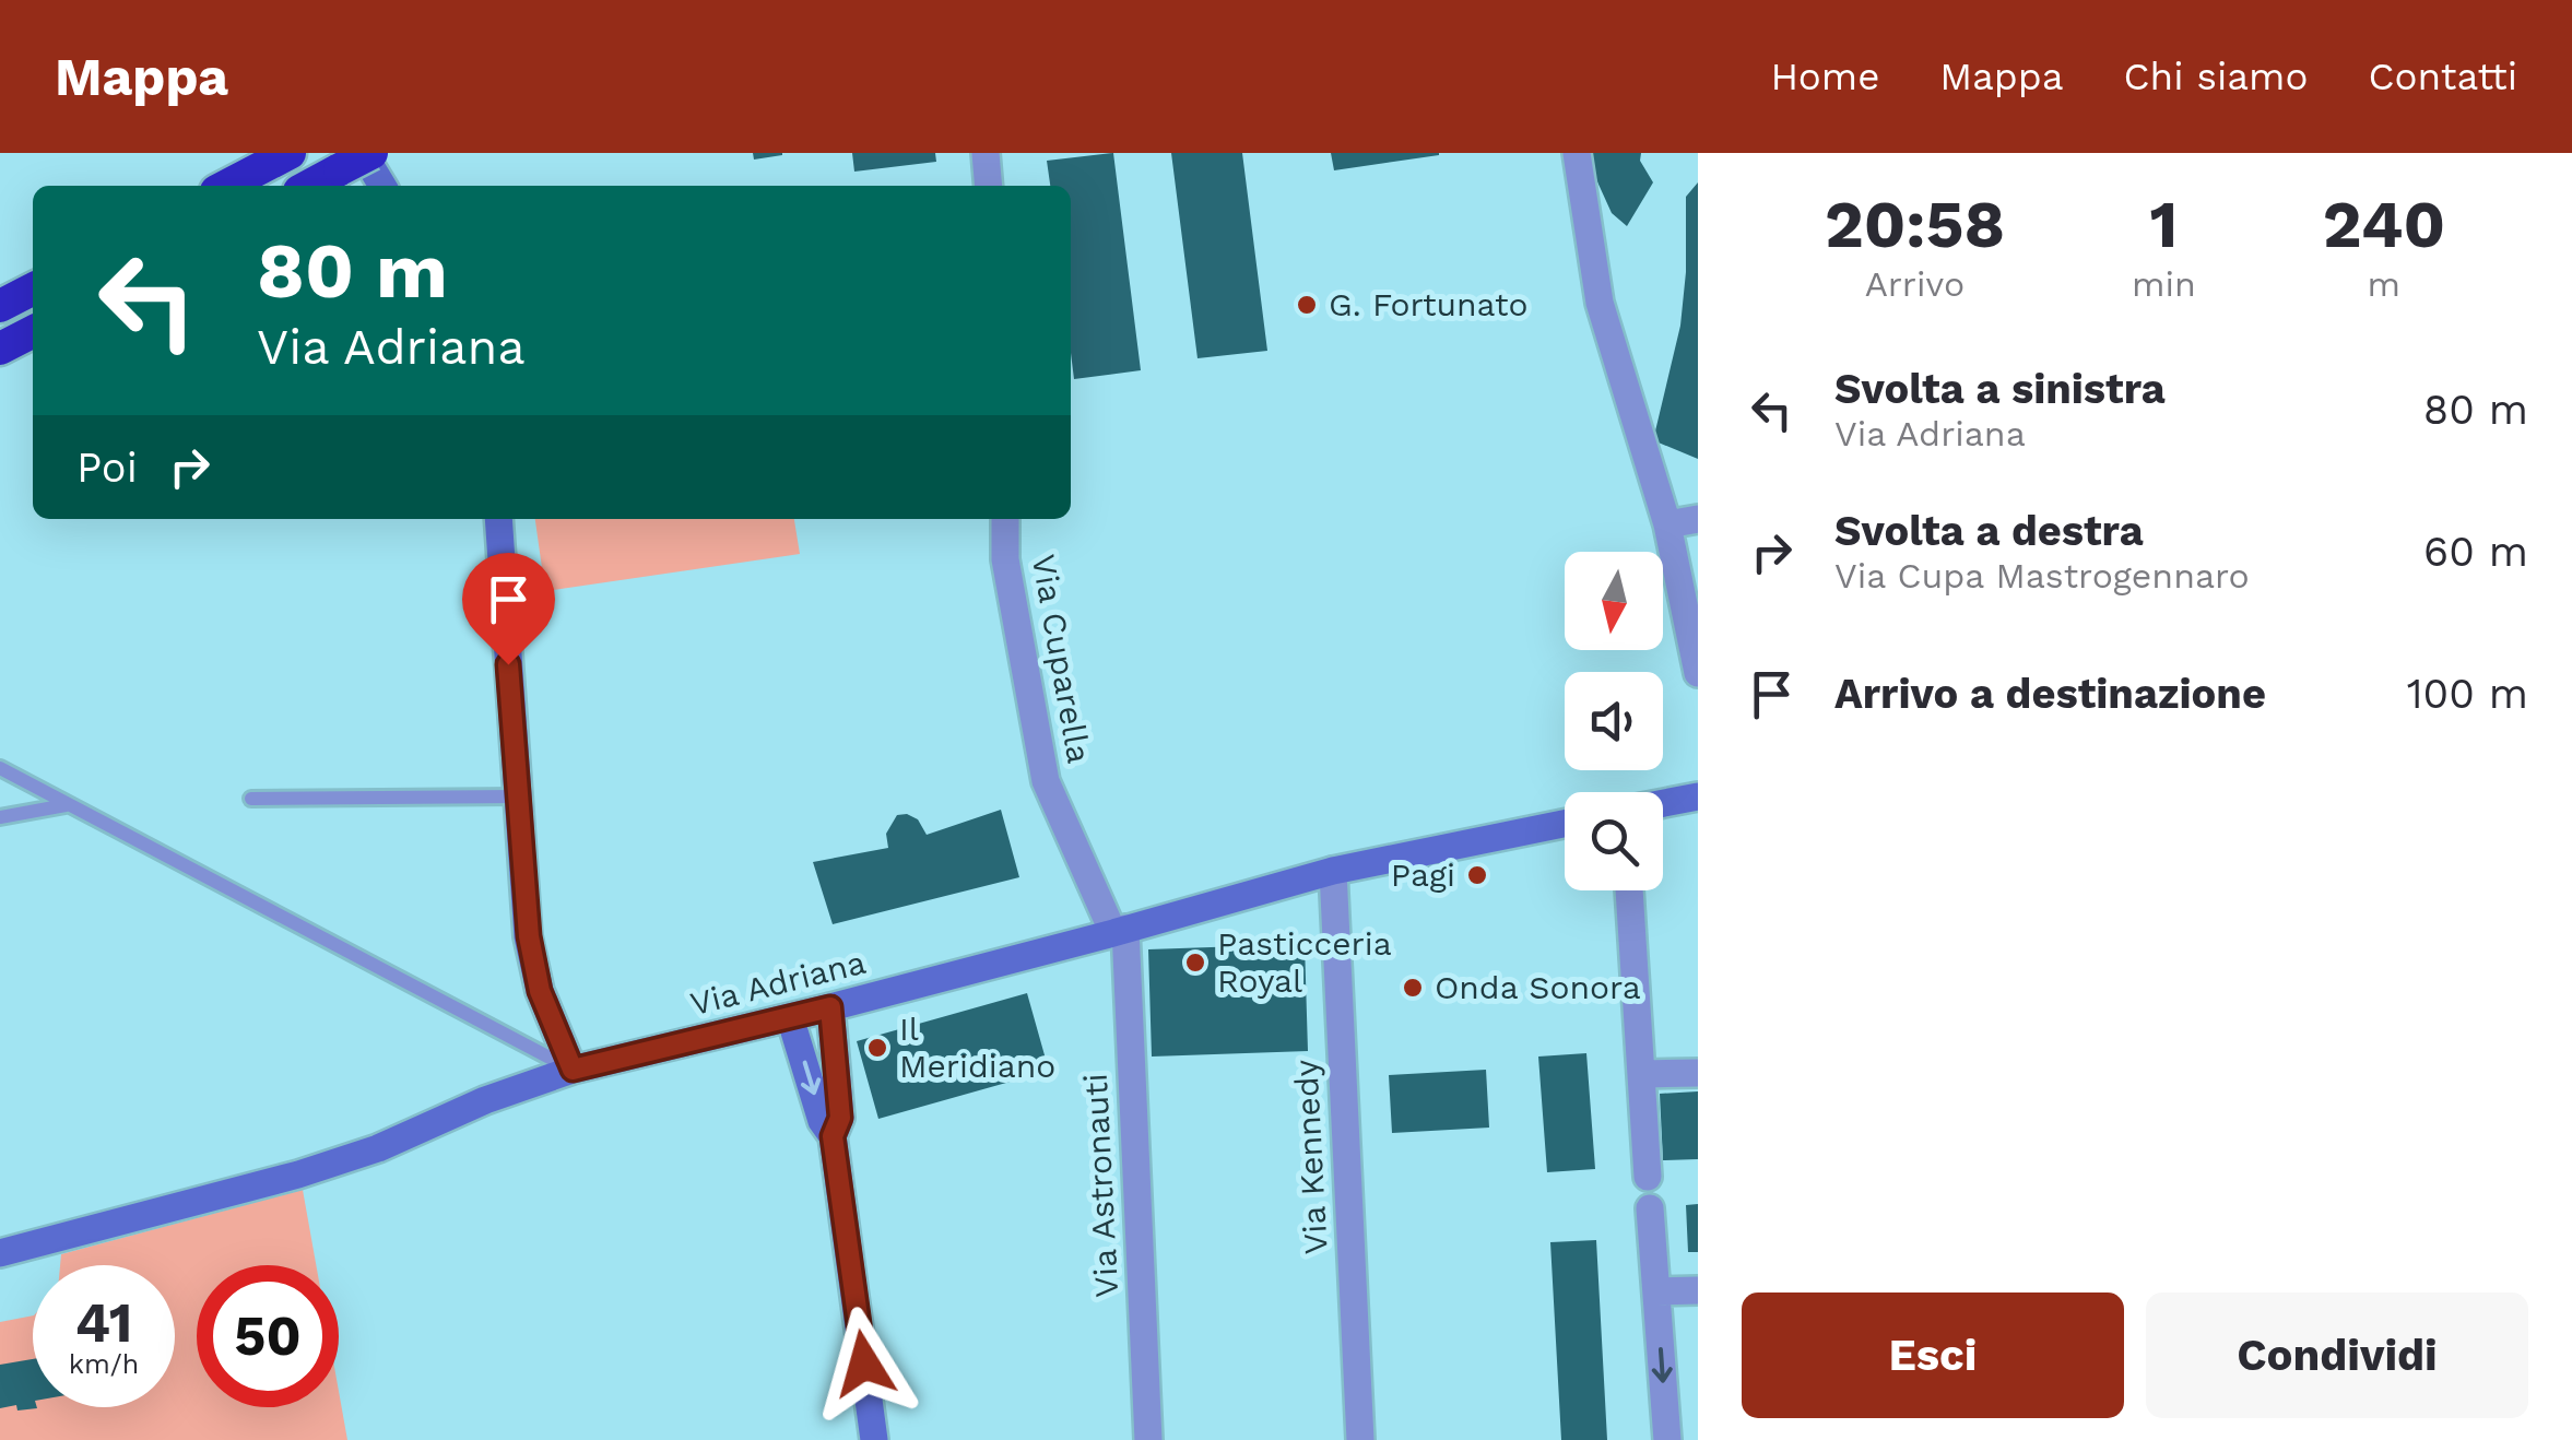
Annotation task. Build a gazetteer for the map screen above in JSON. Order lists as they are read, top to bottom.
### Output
{
  "streets": {
    "main road": ["Via Adriana"],
    "street": ["Via Cuparella", "Via Kennedy", "Via Astronauti"]
  },
  "crossings": [
    ["Via Cuparella", "Via Adriana"],
    ["Via Cuparella", "Via Astronauti"],
    ["Via Adriana", "Via Kennedy"],
    ["Via Adriana", "Via Astronauti"]
  ],
  "places": [
    "G. Fortunato",
    "Pagi",
    "Pasticceria Royal",
    "Onda Sonora",
    "Il Meridiano"
  ],
  "north": "bottom",
  "page": {
    "header": "Mappa",
    "nav": [
      "Home",
      "Mappa",
      "Chi siamo",
      "Contatti"
    ],
    "eta": [
      "20:58",
      "Arrivo",
      "1",
      "min",
      "240",
      "m"
    ],
    "turn": ["80 m", "Via Adriana"],
    "list": [
      {
        "name": "Svolta a sinistra",
        "note": "Via Adriana",
        "value": "80 m"
      },
      {
        "name": "Svolta a destra",
        "note": "Via Cupa Mastrogennaro",
        "value": "60 m"
      },
      {
        "name": "Arrivo a destinazione",
        "value": "100 m"
      }
    ],
    "then": "Poi",
    "speed": "41 km/h",
    "limit": "50",
    "buttons": ["Esci", "Condividi"]
  }
}
